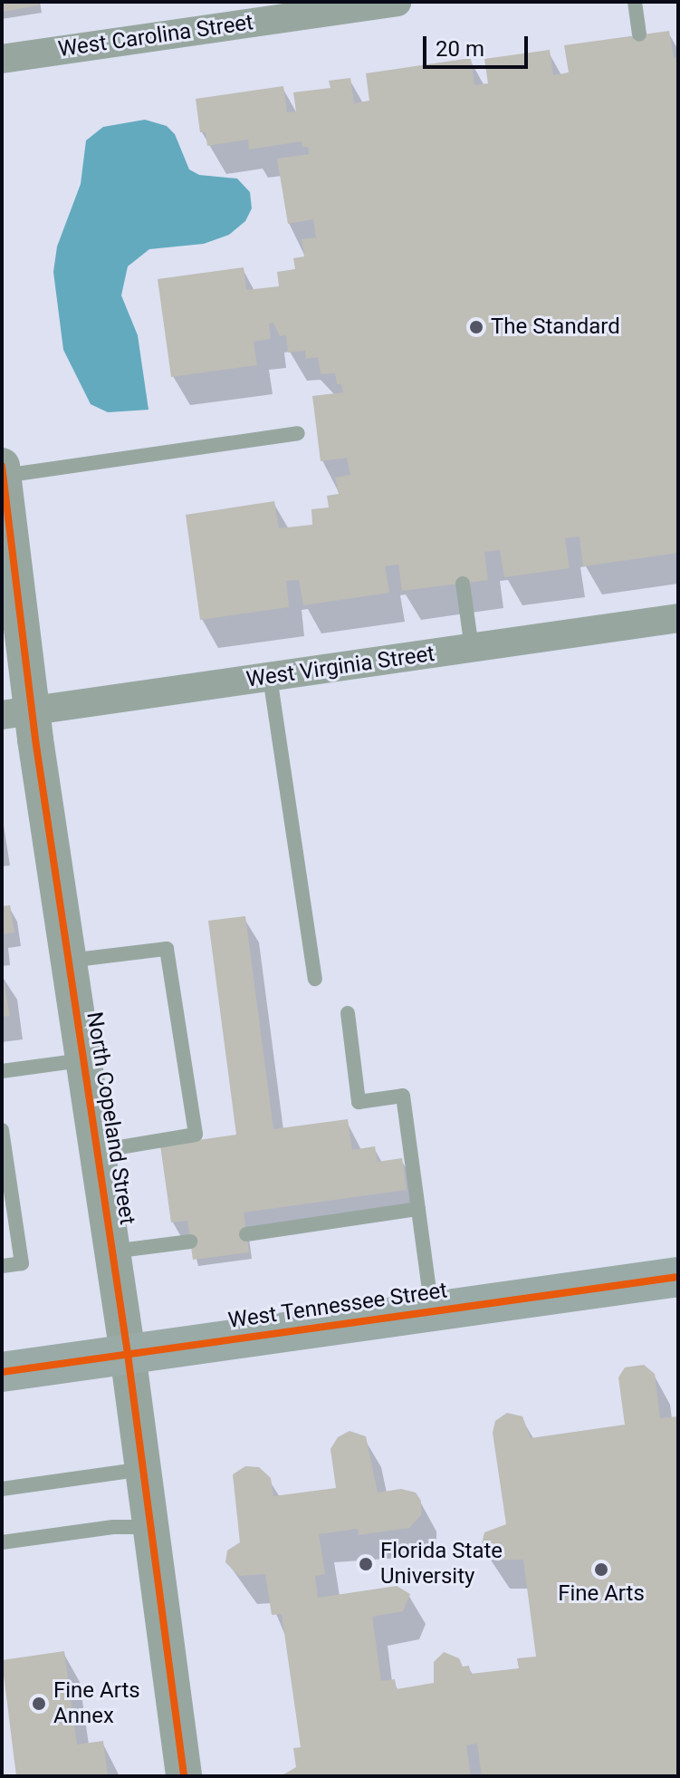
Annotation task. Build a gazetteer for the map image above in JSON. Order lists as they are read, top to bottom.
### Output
{
  "streets": {
    "main road": ["West Tennessee Street"],
    "street": ["West Carolina Street", "West Virginia Street", "North Copeland Street"]
  },
  "crossings": [
    ["West Virginia Street", "North Copeland Street"],
    ["North Copeland Street", "West Tennessee Street"]
  ],
  "places": [
    "The Standard",
    "Florida State University",
    "Fine Arts",
    "Fine Arts Annex"
  ],
  "scale_bar": "20 m"
}
